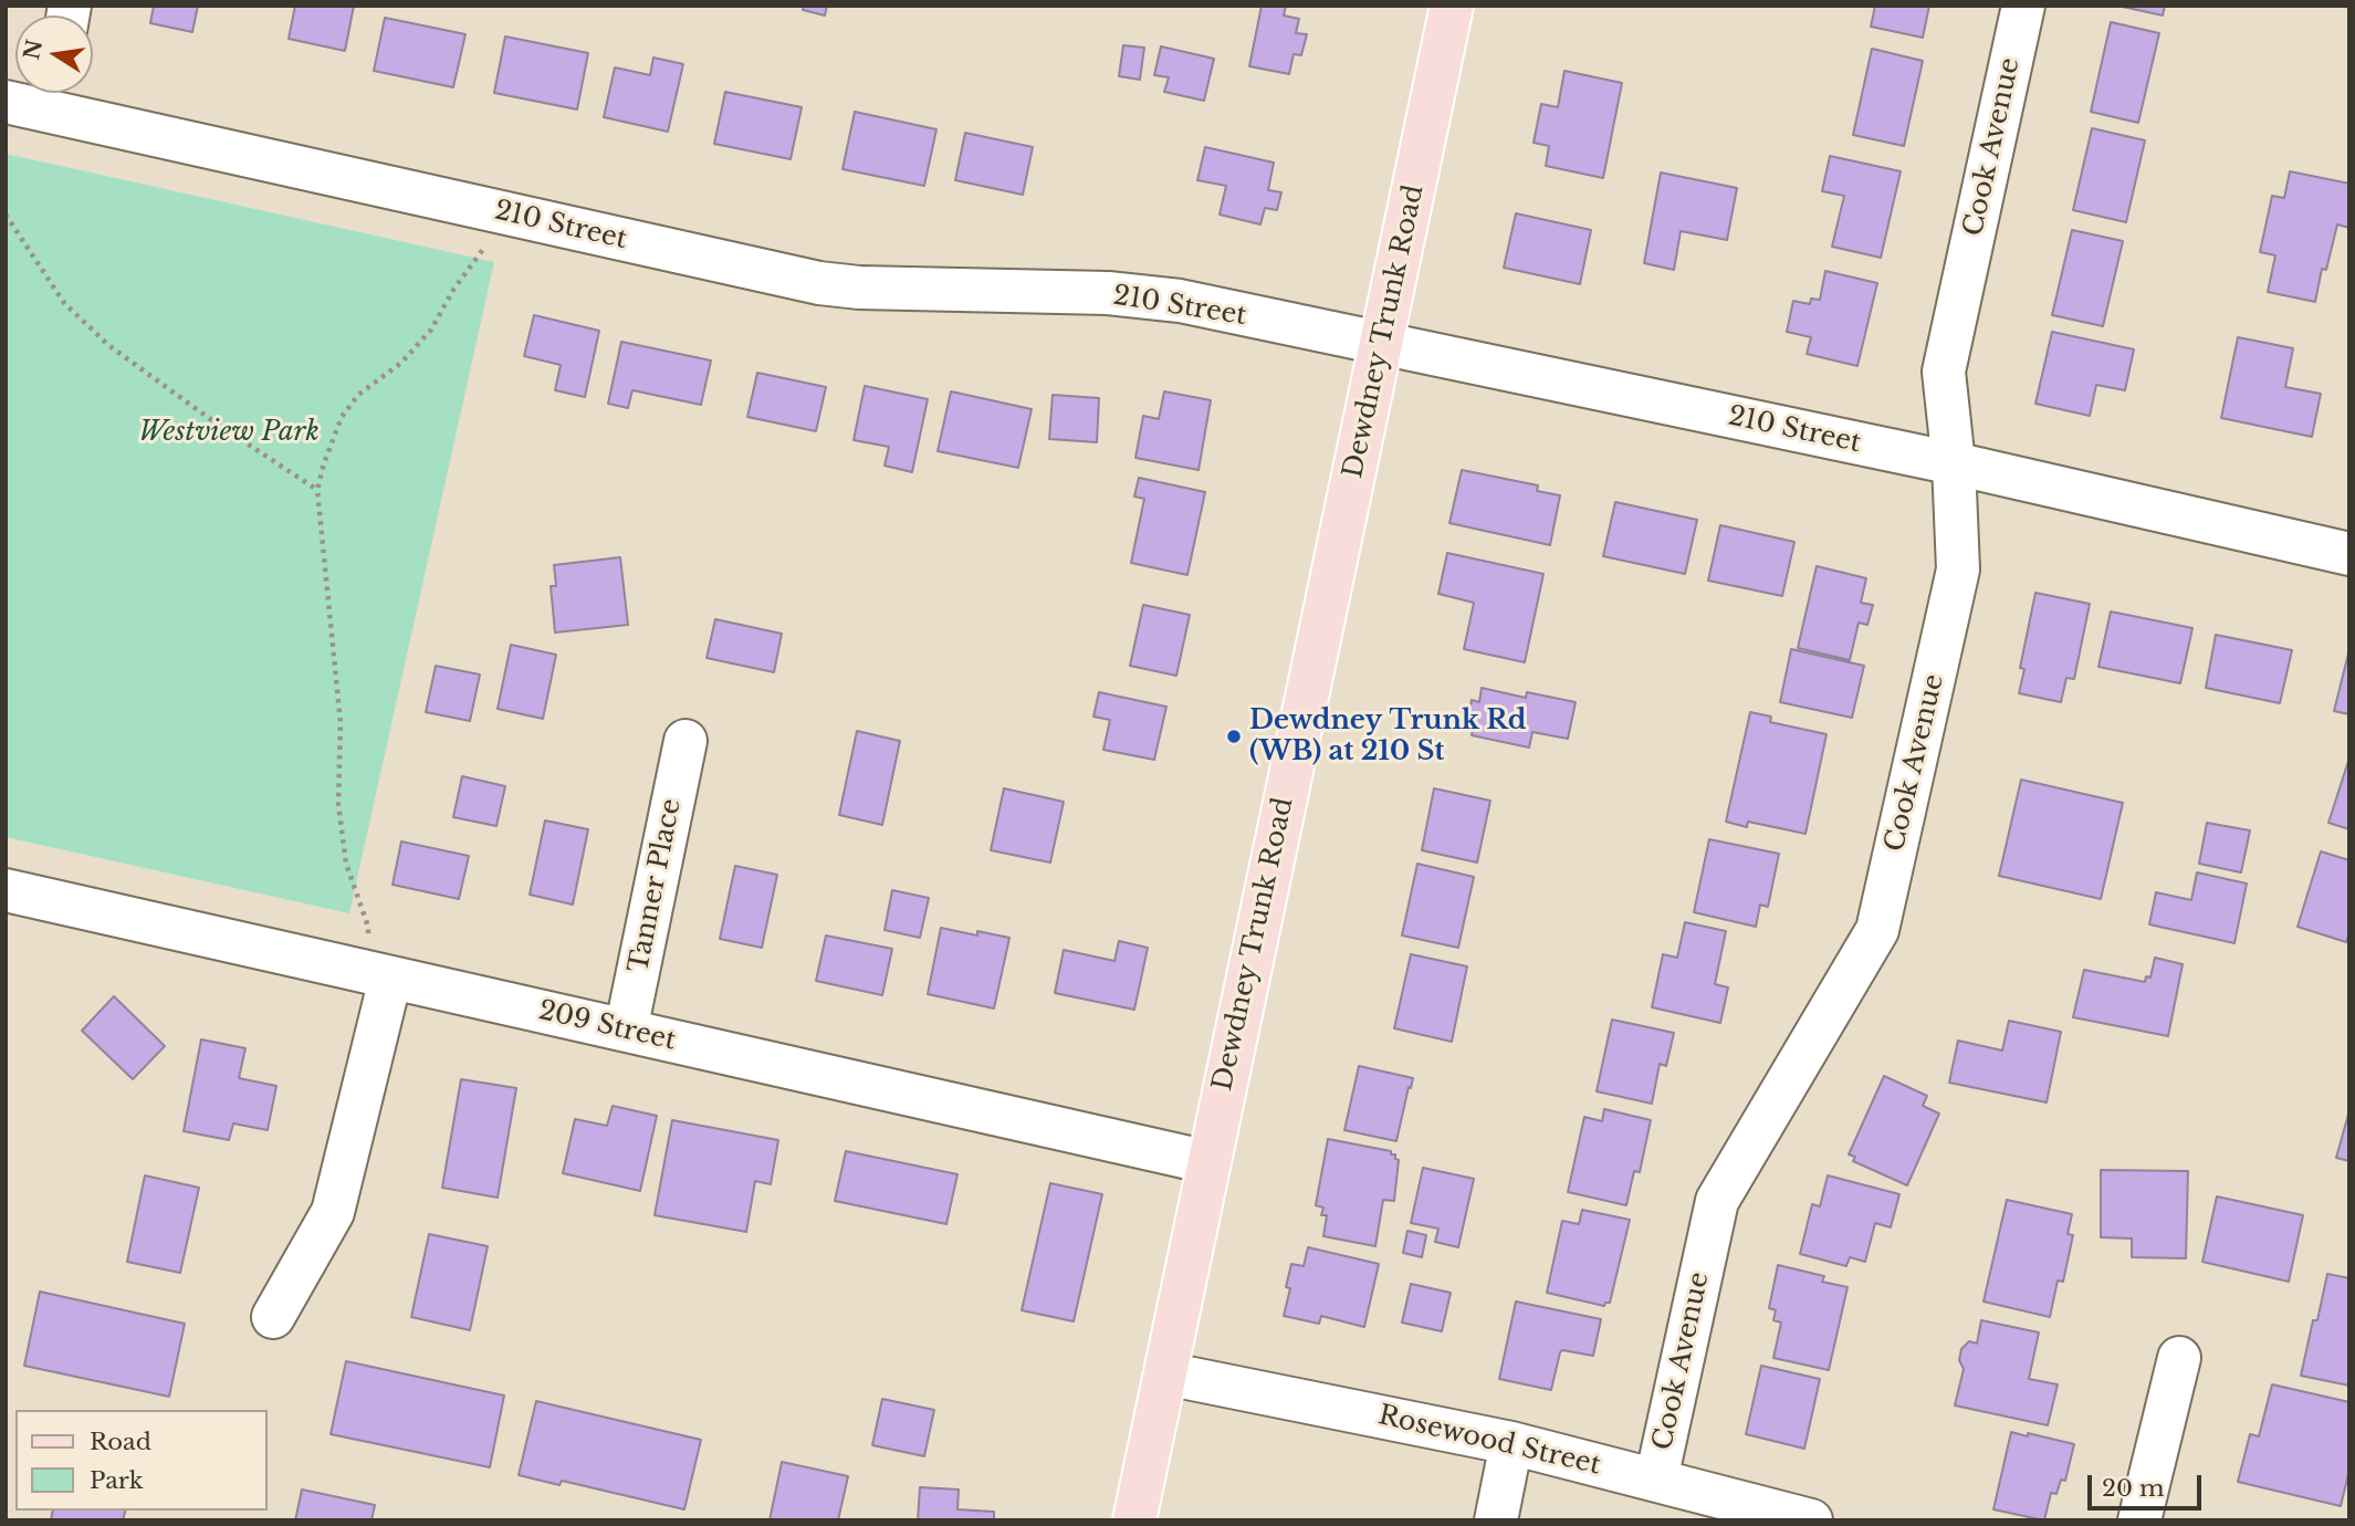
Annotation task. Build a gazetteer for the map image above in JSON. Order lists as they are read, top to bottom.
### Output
{
  "streets": {
    "main road": ["Dewdney Trunk Road"],
    "street": [
      "Cook Avenue",
      "210 Street",
      "Tanner Place",
      "209 Street",
      "Rosewood Street"
    ]
  },
  "crossings": [
    ["Cook Avenue", "210 Street"],
    ["Cook Avenue", "Rosewood Street"],
    ["210 Street", "Dewdney Trunk Road"],
    ["Dewdney Trunk Road", "209 Street"],
    ["Dewdney Trunk Road", "Rosewood Street"],
    ["Tanner Place", "209 Street"]
  ],
  "parks": ["Westview Park"],
  "places": ["Dewdney Trunk Rd (WB) at 210 St"],
  "legend": ["Road", "Park"],
  "scale_bar": "20 m",
  "north": "left"
}
